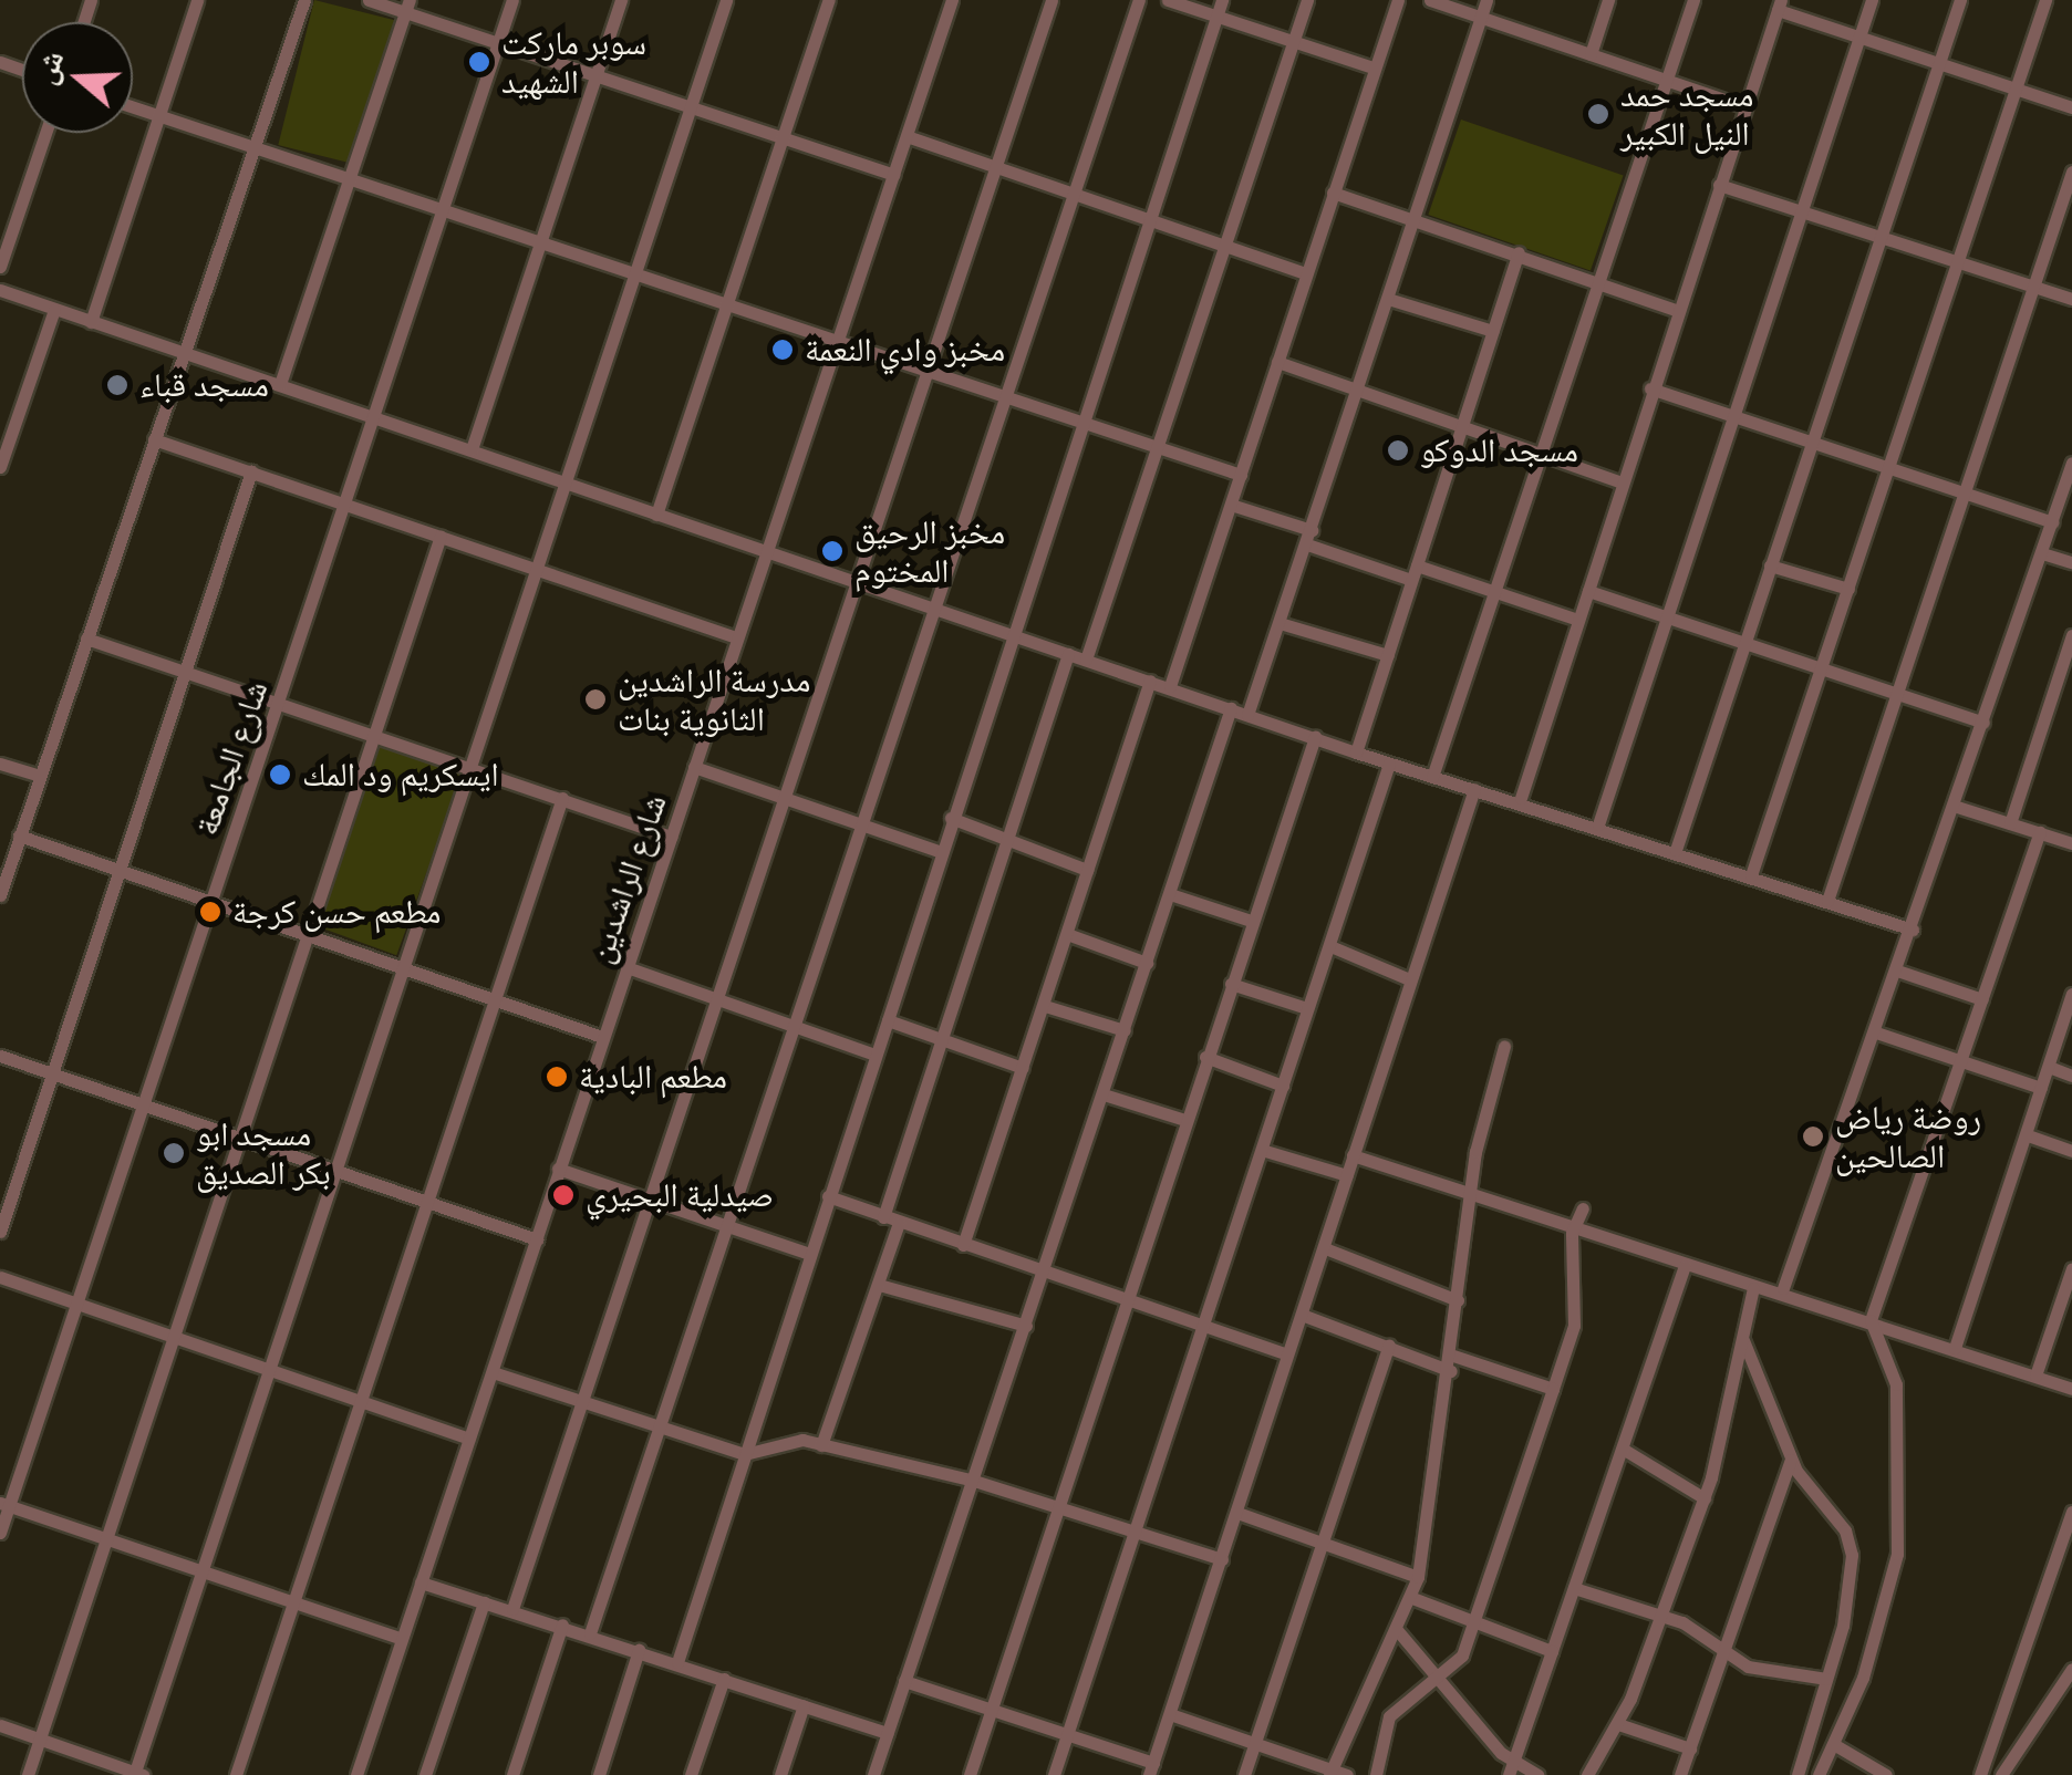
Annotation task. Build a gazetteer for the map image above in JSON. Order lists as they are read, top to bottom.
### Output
{
  "streets": {
    "street": ["شارع الجامعة", "شارع الراشدين"]
  },
  "places": [
    "سوبر ماركت الشهيد",
    "مسجد حمد النيل الكبير",
    "مخبز وادي النعمة",
    "مسجد قباء",
    "مسجد الدوكو",
    "مخبز الرحيق المختوم",
    "مدرسة الراشدين الثانوية بنات",
    "ايسكريم ود المك",
    "مطعم حسن كرجة",
    "مطعم البادية",
    "روضة رياض الصالحين",
    "مسجد ابو بكر الصديق",
    "صيدلية البحيري"
  ],
  "north": "left"
}
